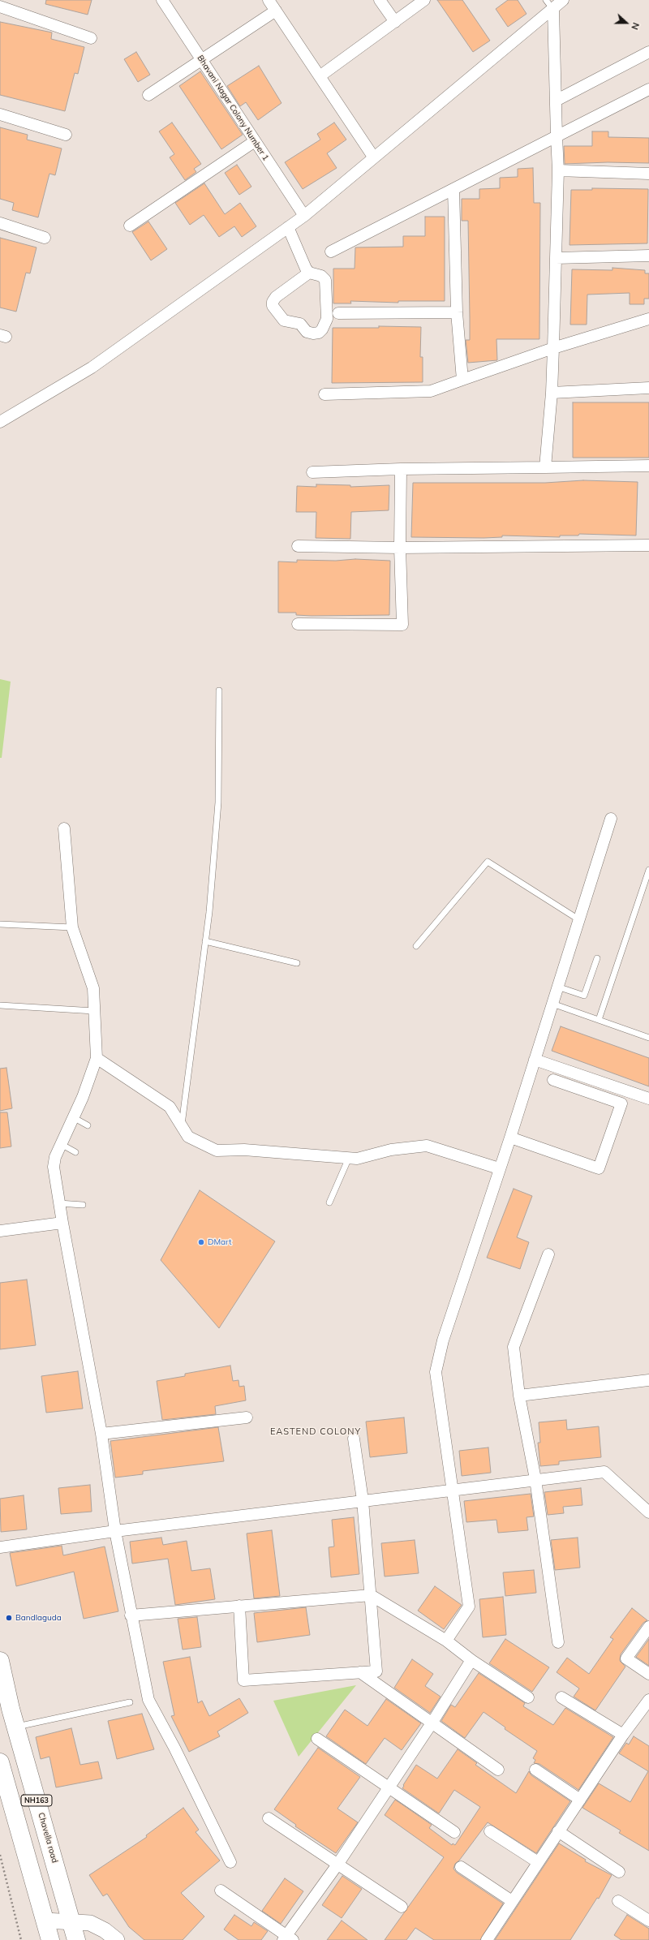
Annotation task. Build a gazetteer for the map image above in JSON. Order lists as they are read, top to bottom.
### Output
{
  "streets": {
    "highway": ["NH163", "Chavella road"],
    "street": ["Bhavani Nagar Colony Number 1"]
  },
  "districts": ["EASTEND COLONY"],
  "places": ["DMart", "Bandlaguda"],
  "north": "right"
}
